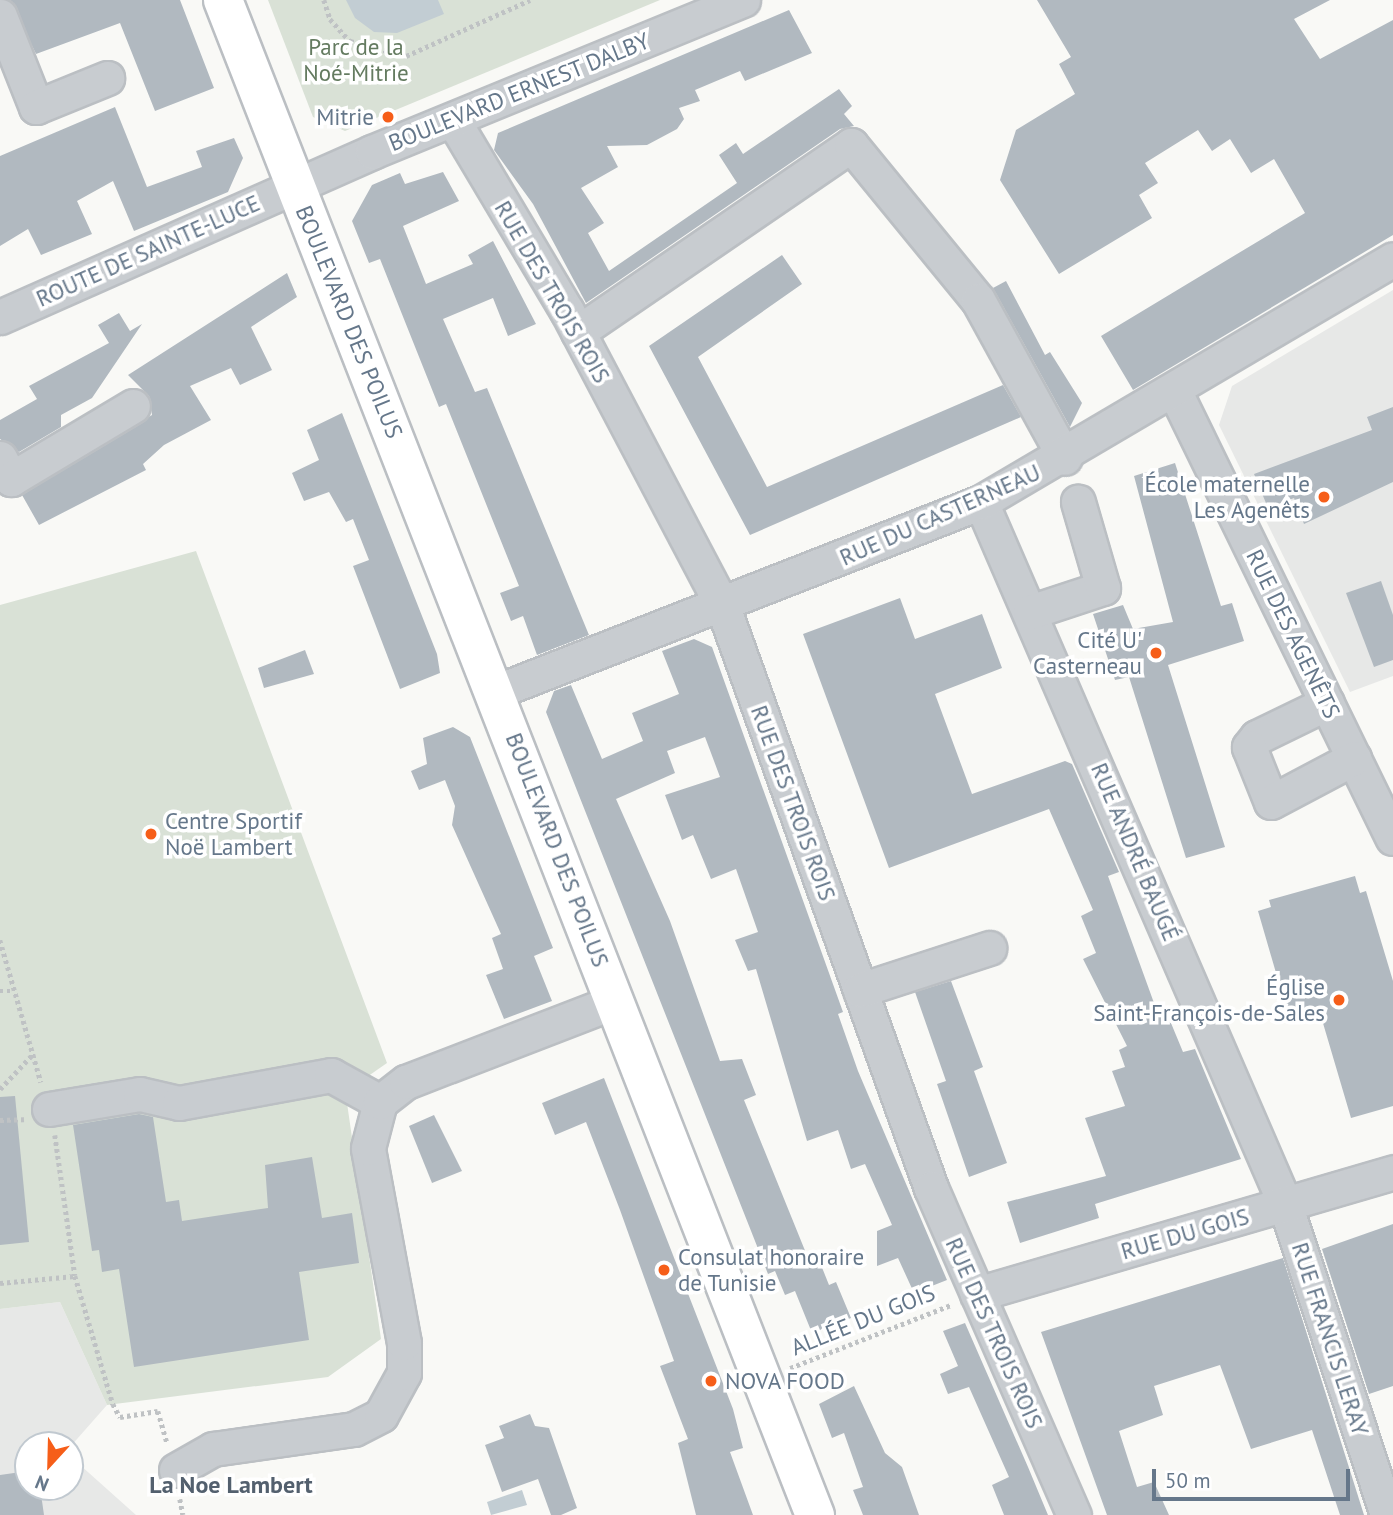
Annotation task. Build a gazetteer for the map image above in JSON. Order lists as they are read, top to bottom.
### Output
{
  "streets": {
    "main road": ["BOULEVARD DES POILUS"],
    "street": [
      "BOULEVARD ERNEST DALBY",
      "ROUTE DE SAINTE-LUCE",
      "RUE DES TROIS ROIS",
      "RUE DU CASTERNEAU",
      "RUE DES AGENÊTS",
      "RUE ANDRÉ BAUGÉ",
      "RUE DU GOIS",
      "RUE FRANCIS LERAY"
    ],
    "path": ["ALLÉE DU GOIS"]
  },
  "crossings": [
    ["BOULEVARD ERNEST DALBY", "ROUTE DE SAINTE-LUCE"],
    ["BOULEVARD ERNEST DALBY", "RUE DES TROIS ROIS"],
    ["BOULEVARD ERNEST DALBY", "BOULEVARD DES POILUS"],
    ["ROUTE DE SAINTE-LUCE", "BOULEVARD DES POILUS"],
    ["RUE DES TROIS ROIS", "RUE DU CASTERNEAU"],
    ["RUE DES TROIS ROIS", "RUE DU GOIS"],
    ["RUE DES TROIS ROIS", "ALLÉE DU GOIS"],
    ["BOULEVARD DES POILUS", "RUE DU CASTERNEAU"],
    ["BOULEVARD DES POILUS", "ALLÉE DU GOIS"],
    ["RUE DU CASTERNEAU", "RUE DES AGENÊTS"],
    ["RUE DU CASTERNEAU", "RUE ANDRÉ BAUGÉ"],
    ["RUE ANDRÉ BAUGÉ", "RUE DU GOIS"],
    ["RUE ANDRÉ BAUGÉ", "RUE FRANCIS LERAY"],
    ["RUE DU GOIS", "ALLÉE DU GOIS"],
    ["RUE DU GOIS", "RUE FRANCIS LERAY"]
  ],
  "districts": ["La Noe Lambert"],
  "parks": ["Parc de la Noé-Mitrie"],
  "places": [
    "Mitrie",
    "École maternelle Les Agenêts",
    "Cité U' Casterneau",
    "Centre Sportif Noë Lambert",
    "Église Saint-François-de-Sales",
    "Consulat honoraire de Tunisie",
    "NOVA FOOD"
  ],
  "scale_bar": "50 m",
  "north": "bottom"
}
